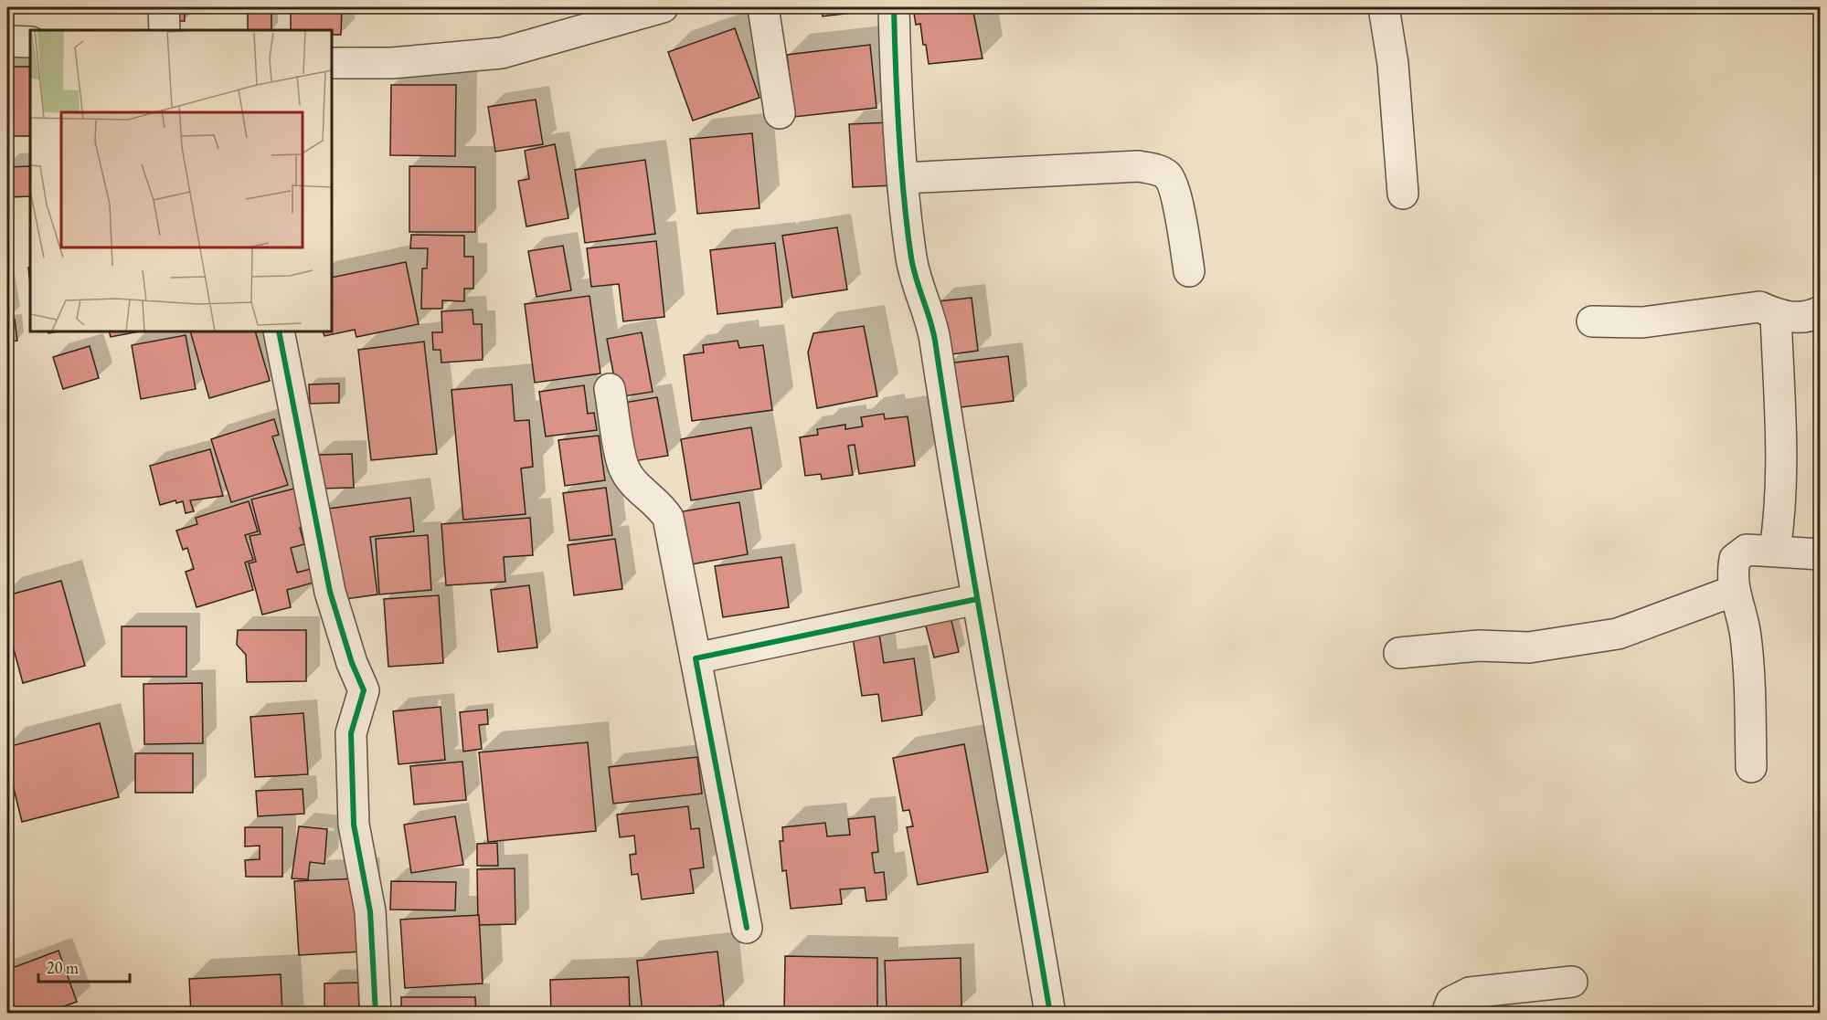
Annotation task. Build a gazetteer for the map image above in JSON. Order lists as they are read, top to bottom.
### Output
{
  "scale_bar": "20 m"
}
